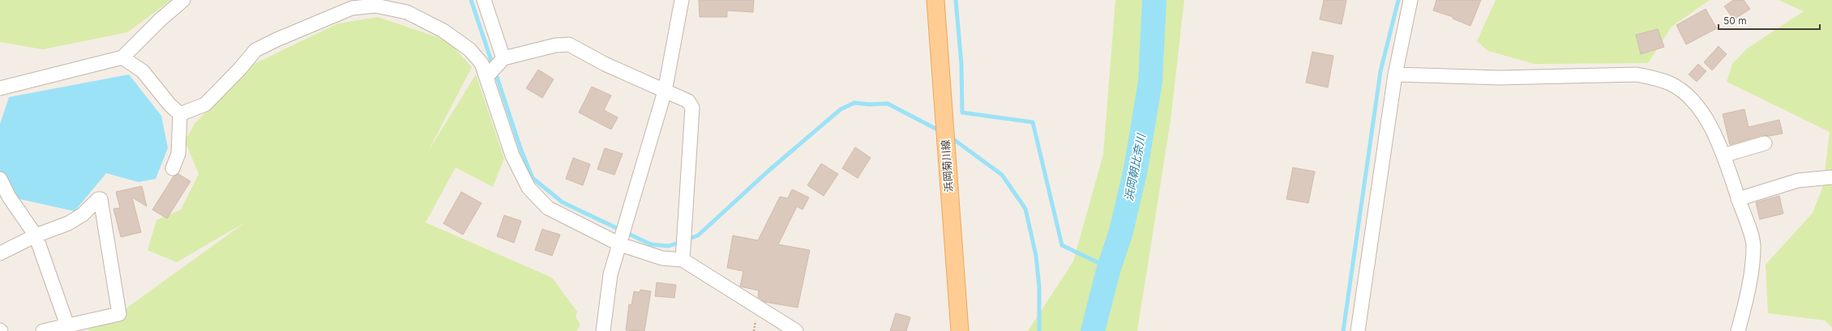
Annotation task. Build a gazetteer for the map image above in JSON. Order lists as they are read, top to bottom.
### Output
{
  "streets": {
    "main road": ["浜岡菊川線"]
  },
  "water": ["浜岡朝比奈川"],
  "scale_bar": "50 m"
}
